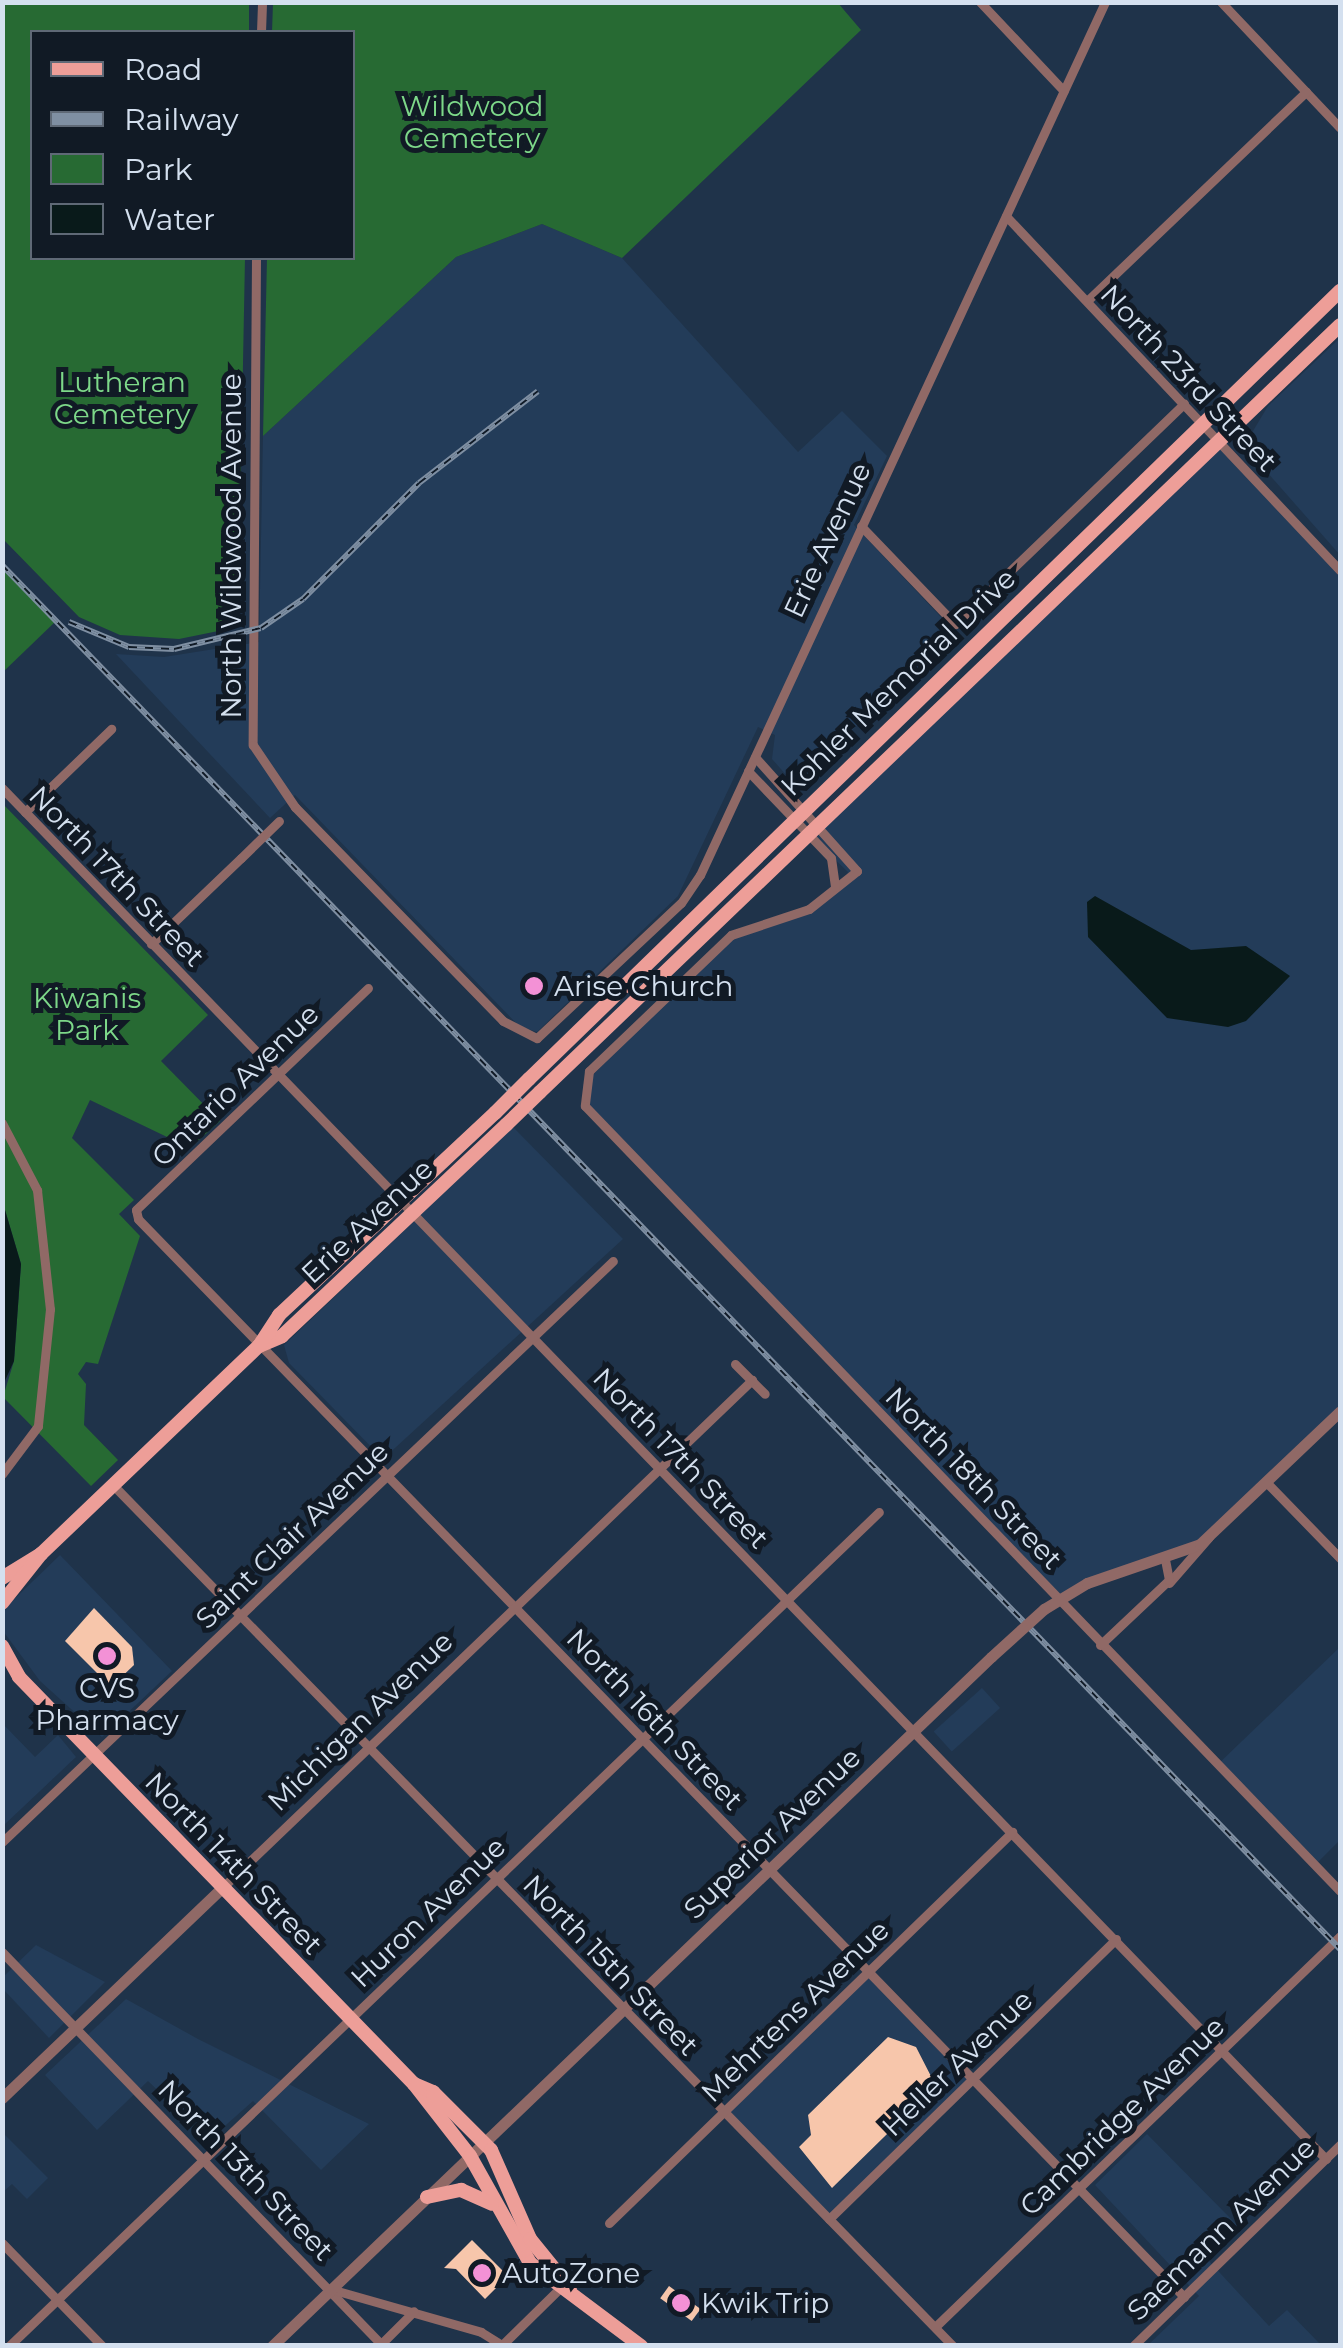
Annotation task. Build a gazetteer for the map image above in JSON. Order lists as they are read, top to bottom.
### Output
{
  "streets": {
    "main road": ["Erie Avenue", "Kohler Memorial Drive", "North 14th Street"],
    "street": [
      "North 23rd Street",
      "North Wildwood Avenue",
      "North 17th Street",
      "Ontario Avenue",
      "North 18th Street",
      "Saint Clair Avenue",
      "North 16th Street",
      "Michigan Avenue",
      "Superior Avenue",
      "Huron Avenue",
      "North 15th Street",
      "Mehrtens Avenue",
      "Heller Avenue",
      "Cambridge Avenue",
      "North 13th Street",
      "Saemann Avenue"
    ]
  },
  "crossings": [
    ["North 23rd Street", "Erie Avenue"],
    ["North 23rd Street", "Kohler Memorial Drive"],
    ["Erie Avenue", "North Wildwood Avenue"],
    ["Erie Avenue", "Kohler Memorial Drive"],
    ["Erie Avenue", "North 17th Street"],
    ["Erie Avenue", "North 16th Street"],
    ["Erie Avenue", "North 15th Street"],
    ["North 17th Street", "Ontario Avenue"],
    ["North 17th Street", "Saint Clair Avenue"],
    ["North 17th Street", "Michigan Avenue"],
    ["North 17th Street", "Superior Avenue"],
    ["North 17th Street", "Huron Avenue"],
    ["North 17th Street", "Mehrtens Avenue"],
    ["North 17th Street", "Heller Avenue"],
    ["North 17th Street", "Cambridge Avenue"],
    ["North 17th Street", "Saemann Avenue"],
    ["Ontario Avenue", "North 16th Street"],
    ["North 18th Street", "Superior Avenue"],
    ["Saint Clair Avenue", "North 16th Street"],
    ["Saint Clair Avenue", "North 14th Street"],
    ["Saint Clair Avenue", "North 15th Street"],
    ["North 16th Street", "Michigan Avenue"],
    ["North 16th Street", "Superior Avenue"],
    ["North 16th Street", "Huron Avenue"],
    ["North 16th Street", "Mehrtens Avenue"],
    ["North 16th Street", "Heller Avenue"],
    ["North 16th Street", "Cambridge Avenue"],
    ["North 16th Street", "Saemann Avenue"],
    ["Michigan Avenue", "North 14th Street"],
    ["Michigan Avenue", "North 15th Street"],
    ["Michigan Avenue", "North 13th Street"],
    ["Superior Avenue", "North 14th Street"],
    ["Superior Avenue", "North 15th Street"],
    ["Superior Avenue", "North 13th Street"],
    ["North 14th Street", "Huron Avenue"],
    ["Huron Avenue", "North 15th Street"],
    ["Huron Avenue", "North 13th Street"],
    ["North 15th Street", "Mehrtens Avenue"],
    ["North 15th Street", "Heller Avenue"],
    ["North 15th Street", "Cambridge Avenue"]
  ],
  "parks": ["Wildwood Cemetery", "Lutheran Cemetery", "Kiwanis Park"],
  "places": [
    "Arise Church",
    "CVS Pharmacy",
    "AutoZone",
    "Kwik Trip"
  ],
  "legend": [
    "Road",
    "Railway",
    "Park",
    "Water"
  ]
}
